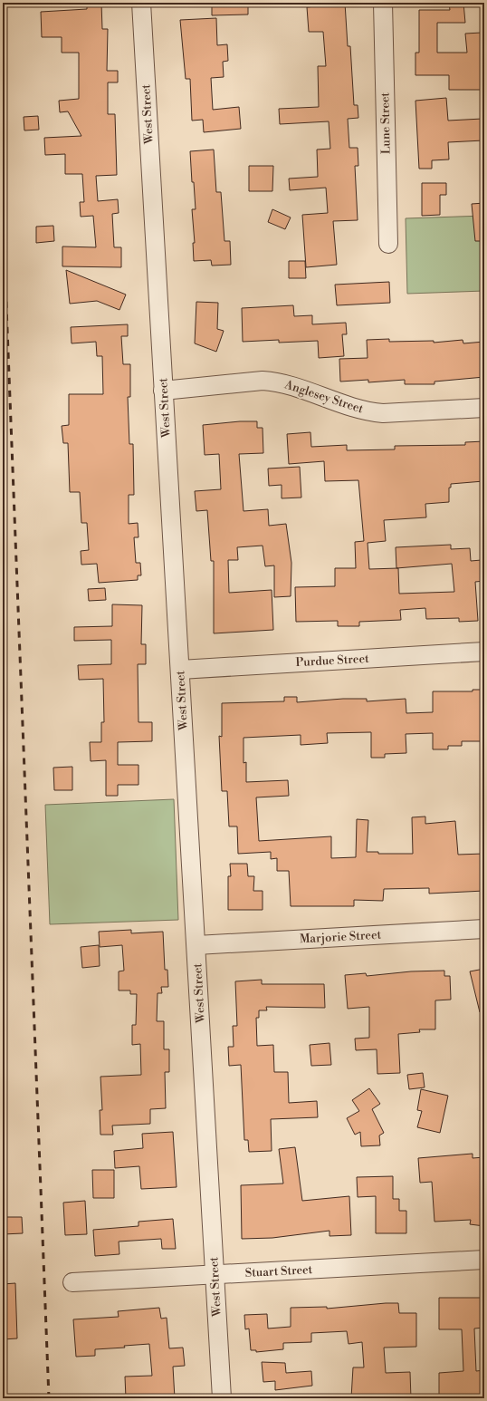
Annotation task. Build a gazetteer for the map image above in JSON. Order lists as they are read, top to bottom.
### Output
{
  "streets": {
    "street": [
      "West Street",
      "Lune Street",
      "Anglesey Street",
      "Purdue Street",
      "Marjorie Street",
      "Stuart Street"
    ]
  },
  "crossings": [
    ["West Street", "Anglesey Street"],
    ["West Street", "Purdue Street"],
    ["West Street", "Marjorie Street"],
    ["West Street", "Stuart Street"]
  ]
}
